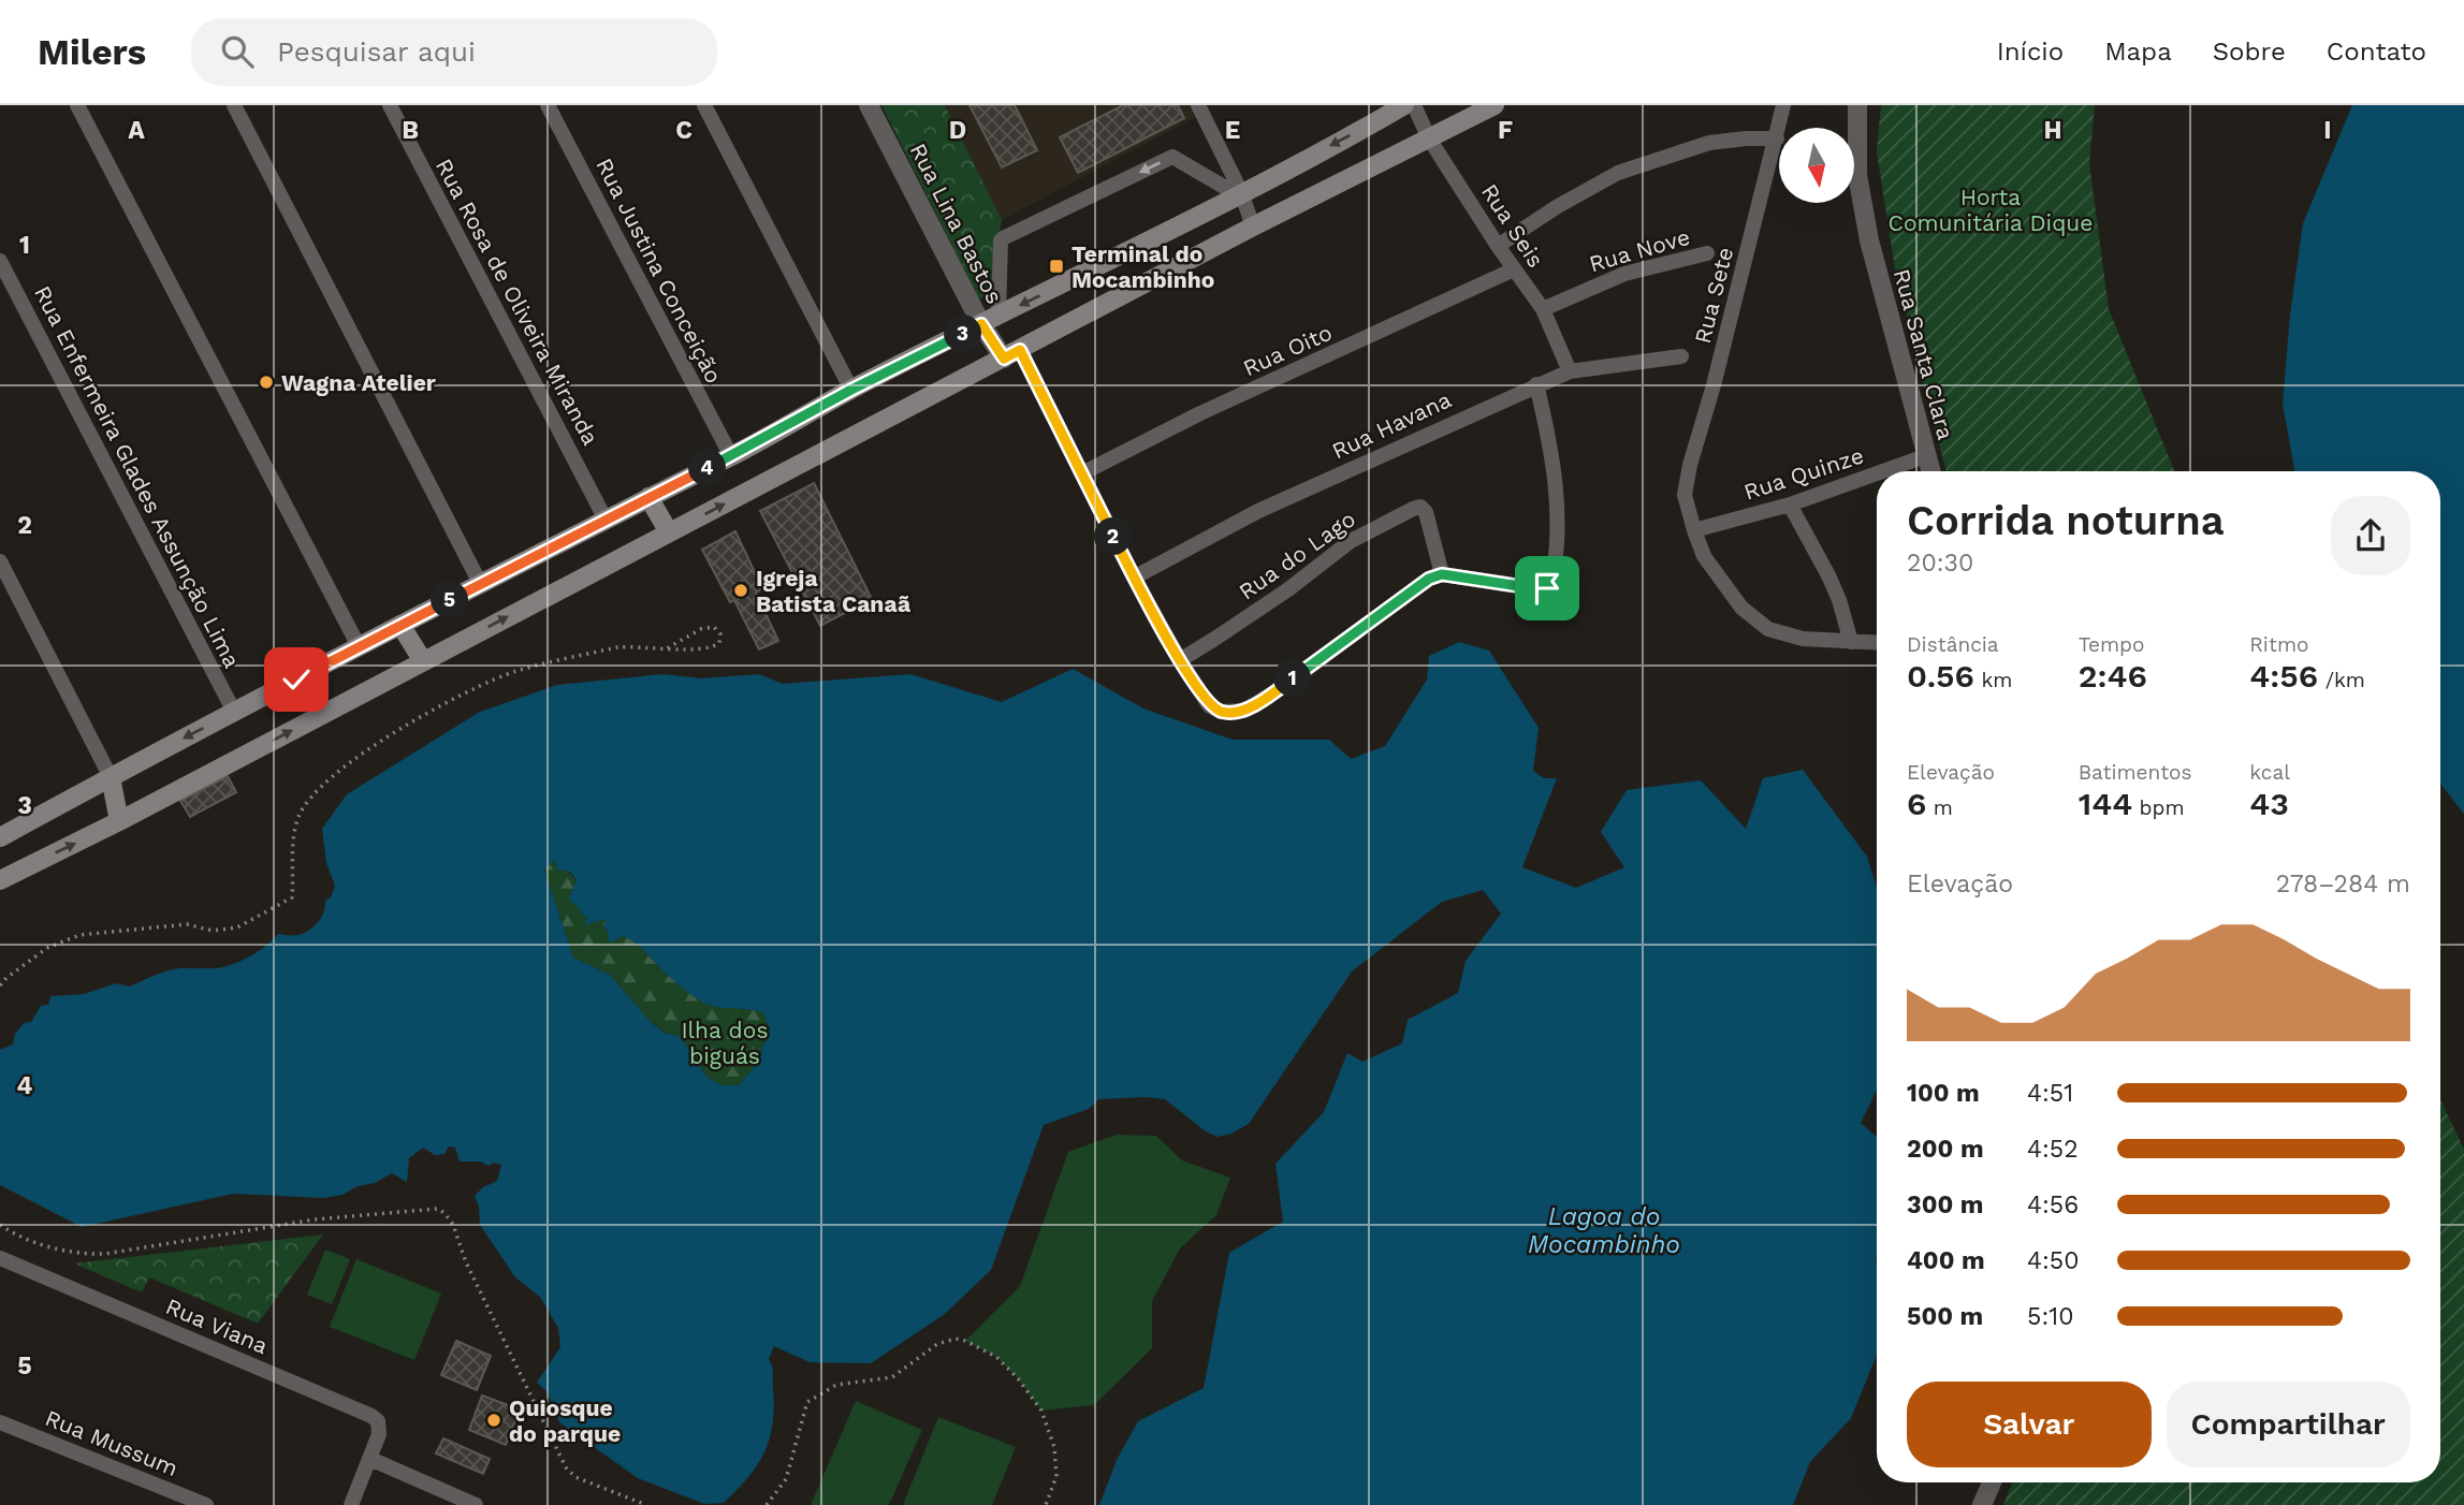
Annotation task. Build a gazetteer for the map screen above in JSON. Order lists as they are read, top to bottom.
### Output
{
  "streets": {
    "street": [
      "Rua Lina Bastos",
      "Rua Seis",
      "Rua Nove",
      "Rua Justina Conceição",
      "Rua Sete",
      "Rua Rosa de Oliveira Miranda",
      "Rua Oito",
      "Rua Santa Clara",
      "Rua Havana",
      "Rua Quinze",
      "Rua Enfermeira Glades Assunção Lima",
      "Rua do Lago",
      "Rua Viana",
      "Rua Mussum"
    ]
  },
  "crossings": [
    ["Rua Seis", "Rua Nove"],
    ["Rua Seis", "Rua Oito"],
    ["Rua Seis", "Rua Havana"],
    ["Rua Sete", "Rua Quinze"],
    ["Rua Santa Clara", "Rua Quinze"]
  ],
  "water": ["Lagoa do Mocambinho"],
  "parks": ["Horta Comunitária Dique", "Ilha dos biguás"],
  "places": {
    "transit": ["Terminal do Mocambinho"],
    "other": ["Wagna Atelier", "Igreja Batista Canaã", "Quiosque do parque"]
  },
  "north": "bottom",
  "page": {
    "header": "Milers",
    "search": "Pesquisar aqui",
    "nav": [
      "Início",
      "Mapa",
      "Sobre",
      "Contato"
    ],
    "pins": [
      "3",
      "4",
      "2",
      "5",
      "1"
    ],
    "heading": ["Corrida noturna", "20:30"],
    "stats": [
      ["Distância", "0.56 km"],
      ["Tempo", "2:46"],
      ["Ritmo", "4:56 /km"],
      ["Elevação", "6 m"],
      ["Batimentos", "144 bpm"],
      ["kcal", "43"]
    ],
    "chart": ["Elevação", "278–284 m"],
    "list": [
      {
        "name": "100 m",
        "note": "4:51"
      },
      {
        "name": "200 m",
        "note": "4:52"
      },
      {
        "name": "300 m",
        "note": "4:56"
      },
      {
        "name": "400 m",
        "note": "4:50"
      },
      {
        "name": "500 m",
        "note": "5:10"
      }
    ],
    "buttons": ["Salvar", "Compartilhar"]
  },
  "grid": {
    "columns": [
      "A",
      "B",
      "C",
      "D",
      "E",
      "F",
      "H",
      "I"
    ],
    "rows": [
      "1",
      "2",
      "3",
      "4",
      "5"
    ]
  }
}
